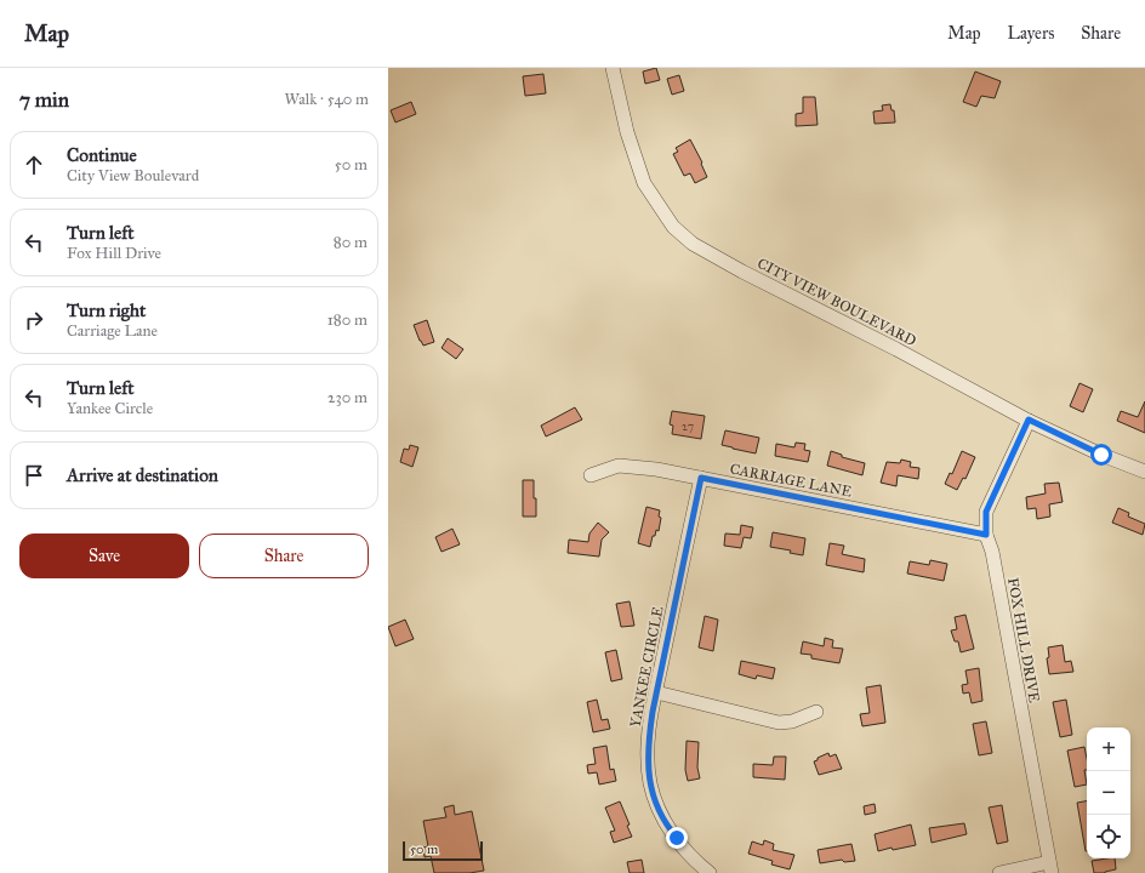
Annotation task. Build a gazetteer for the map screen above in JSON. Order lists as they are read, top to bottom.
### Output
{
  "streets": {
    "street": [
      "CITY VIEW BOULEVARD",
      "CARRIAGE LANE",
      "FOX HILL DRIVE",
      "YANKEE CIRCLE"
    ]
  },
  "crossings": [
    ["CITY VIEW BOULEVARD", "FOX HILL DRIVE"],
    ["CARRIAGE LANE", "FOX HILL DRIVE"],
    ["CARRIAGE LANE", "YANKEE CIRCLE"]
  ],
  "house_numbers": ["27"],
  "scale_bar": "50 m",
  "page": {
    "header": "Map",
    "nav": ["Map", "Layers", "Share"],
    "heading": ["7 min", "Walk · 540 m"],
    "list": [
      ["Continue", "City View Boulevard", "50 m"],
      ["Turn left", "Fox Hill Drive", "80 m"],
      ["Turn right", "Carriage Lane", "180 m"],
      ["Turn left", "Yankee Circle", "230 m"],
      "Arrive at destination"
    ],
    "buttons": ["Save", "Share"],
    "map_buttons": ["+", "−"],
    "scale": "50 m"
  }
}
